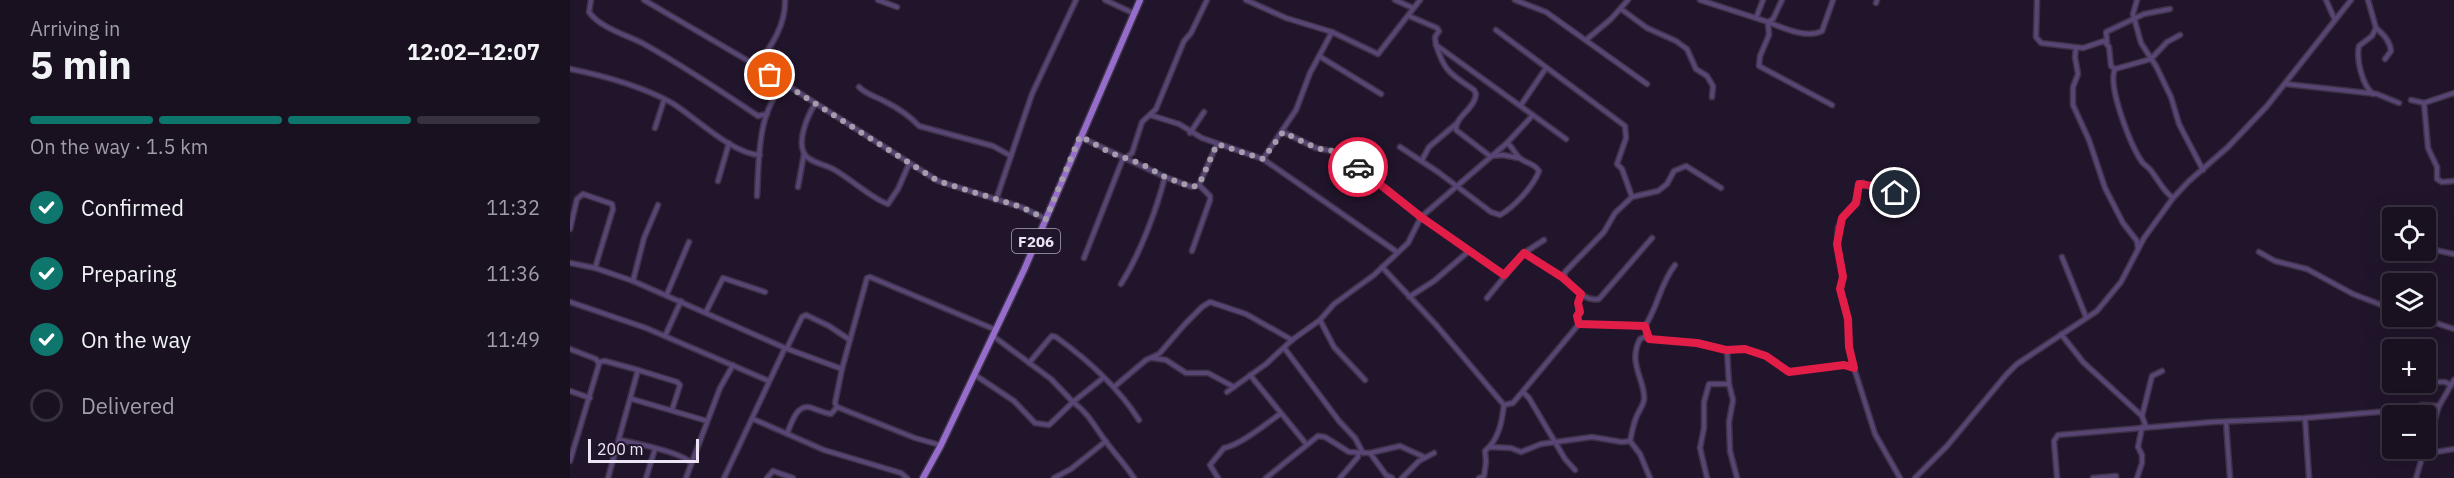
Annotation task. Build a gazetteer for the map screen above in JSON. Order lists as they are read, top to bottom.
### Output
{
  "streets": {
    "main road": ["F206"]
  },
  "scale_bar": "200 m",
  "page": {
    "heading": ["5 min", "Arriving in", "12:02–12:07"],
    "bar": "On the way · 1.5 km",
    "list": [
      ["Confirmed", "11:32"],
      ["Preparing", "11:36"],
      ["On the way", "11:49"],
      "Delivered"
    ],
    "map_buttons": ["+", "−"],
    "scale": "200 m"
  }
}
